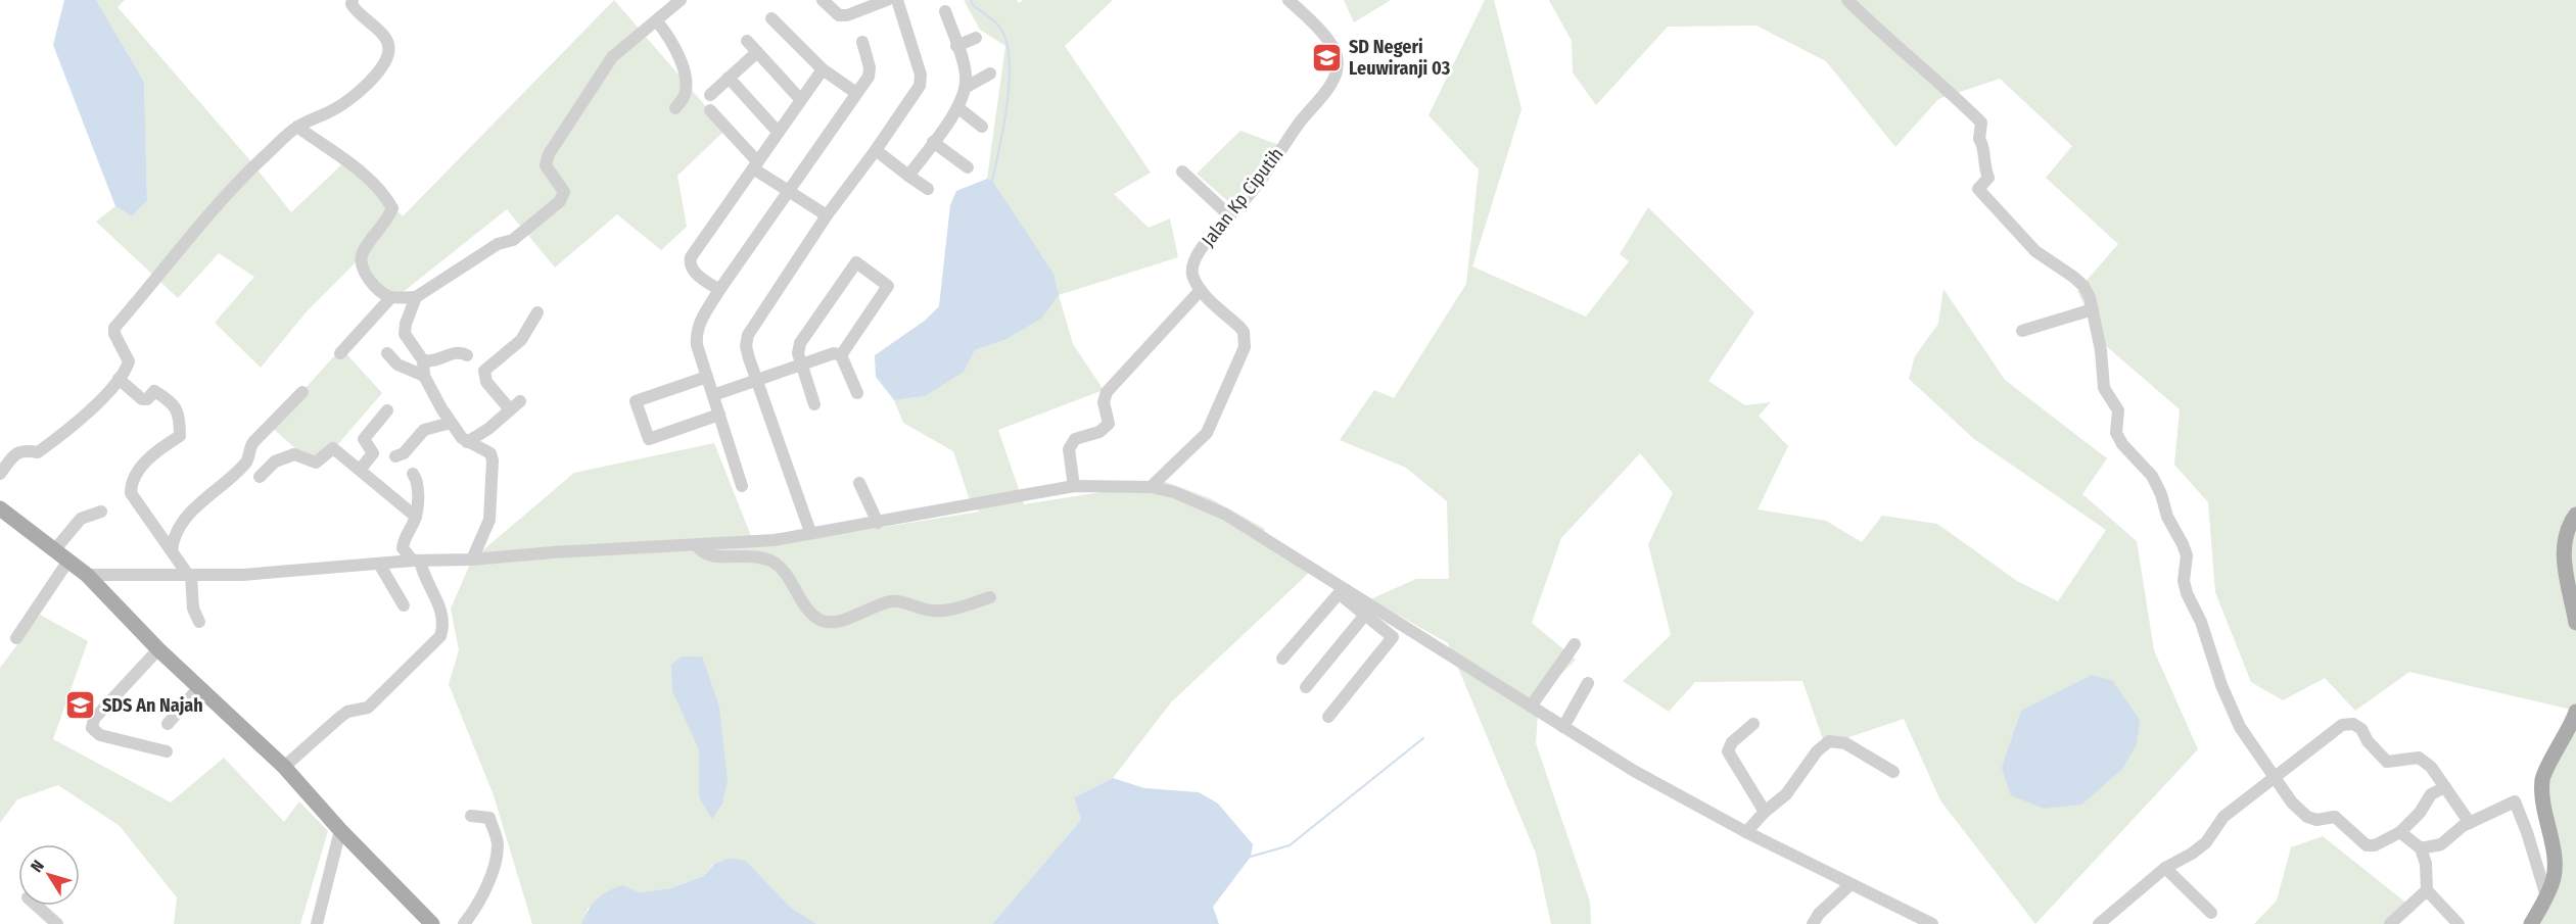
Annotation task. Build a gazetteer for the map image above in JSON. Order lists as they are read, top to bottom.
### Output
{
  "streets": {
    "street": ["Jalan Kp Ciputih"]
  },
  "places": {
    "school or university": ["SD Negeri Leuwiranji 03", "SDS An Najah"]
  },
  "north": "top left"
}
